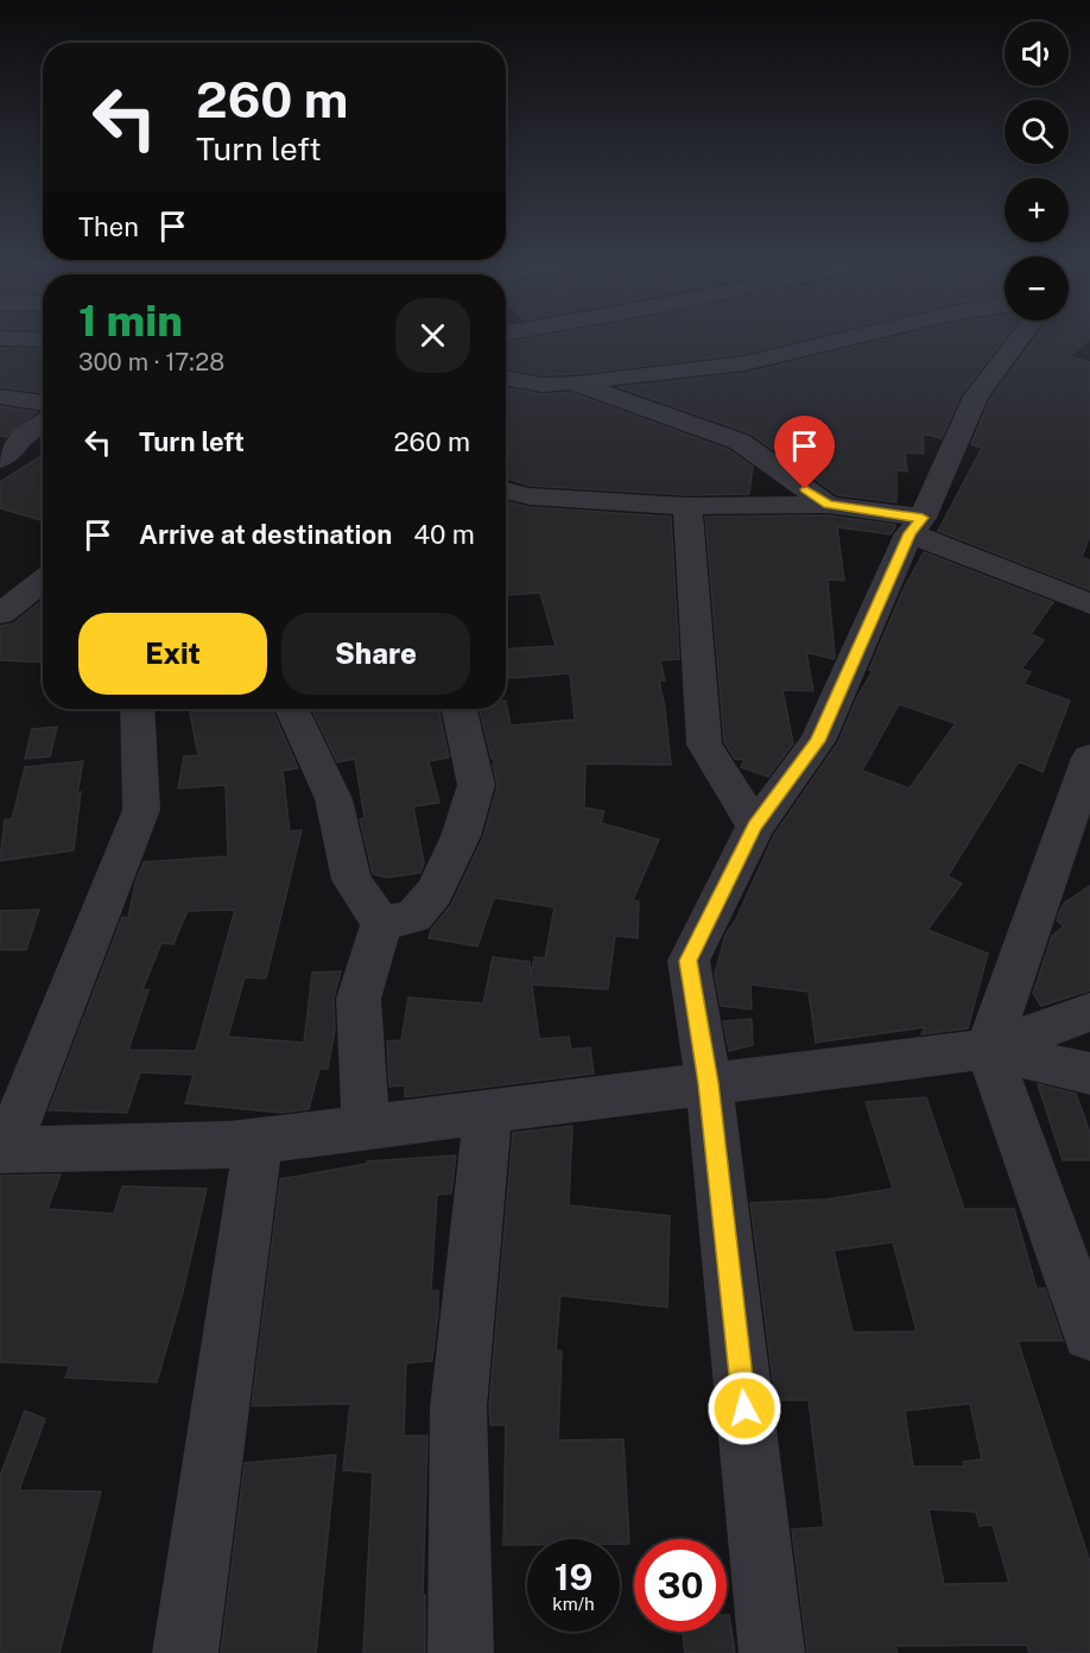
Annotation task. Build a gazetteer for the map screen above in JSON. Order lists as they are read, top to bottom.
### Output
{
  "page": {
    "map_buttons": ["+", "−"],
    "turn": ["260 m", "Turn left"],
    "then": "Then",
    "heading": ["1 min", "300 m · 17:28"],
    "list": [
      {
        "name": "Turn left",
        "value": "260 m"
      },
      {
        "name": "Arrive at destination",
        "value": "40 m"
      }
    ],
    "buttons": ["Exit", "Share"],
    "speed": "19 km/h",
    "limit": "30"
  }
}
